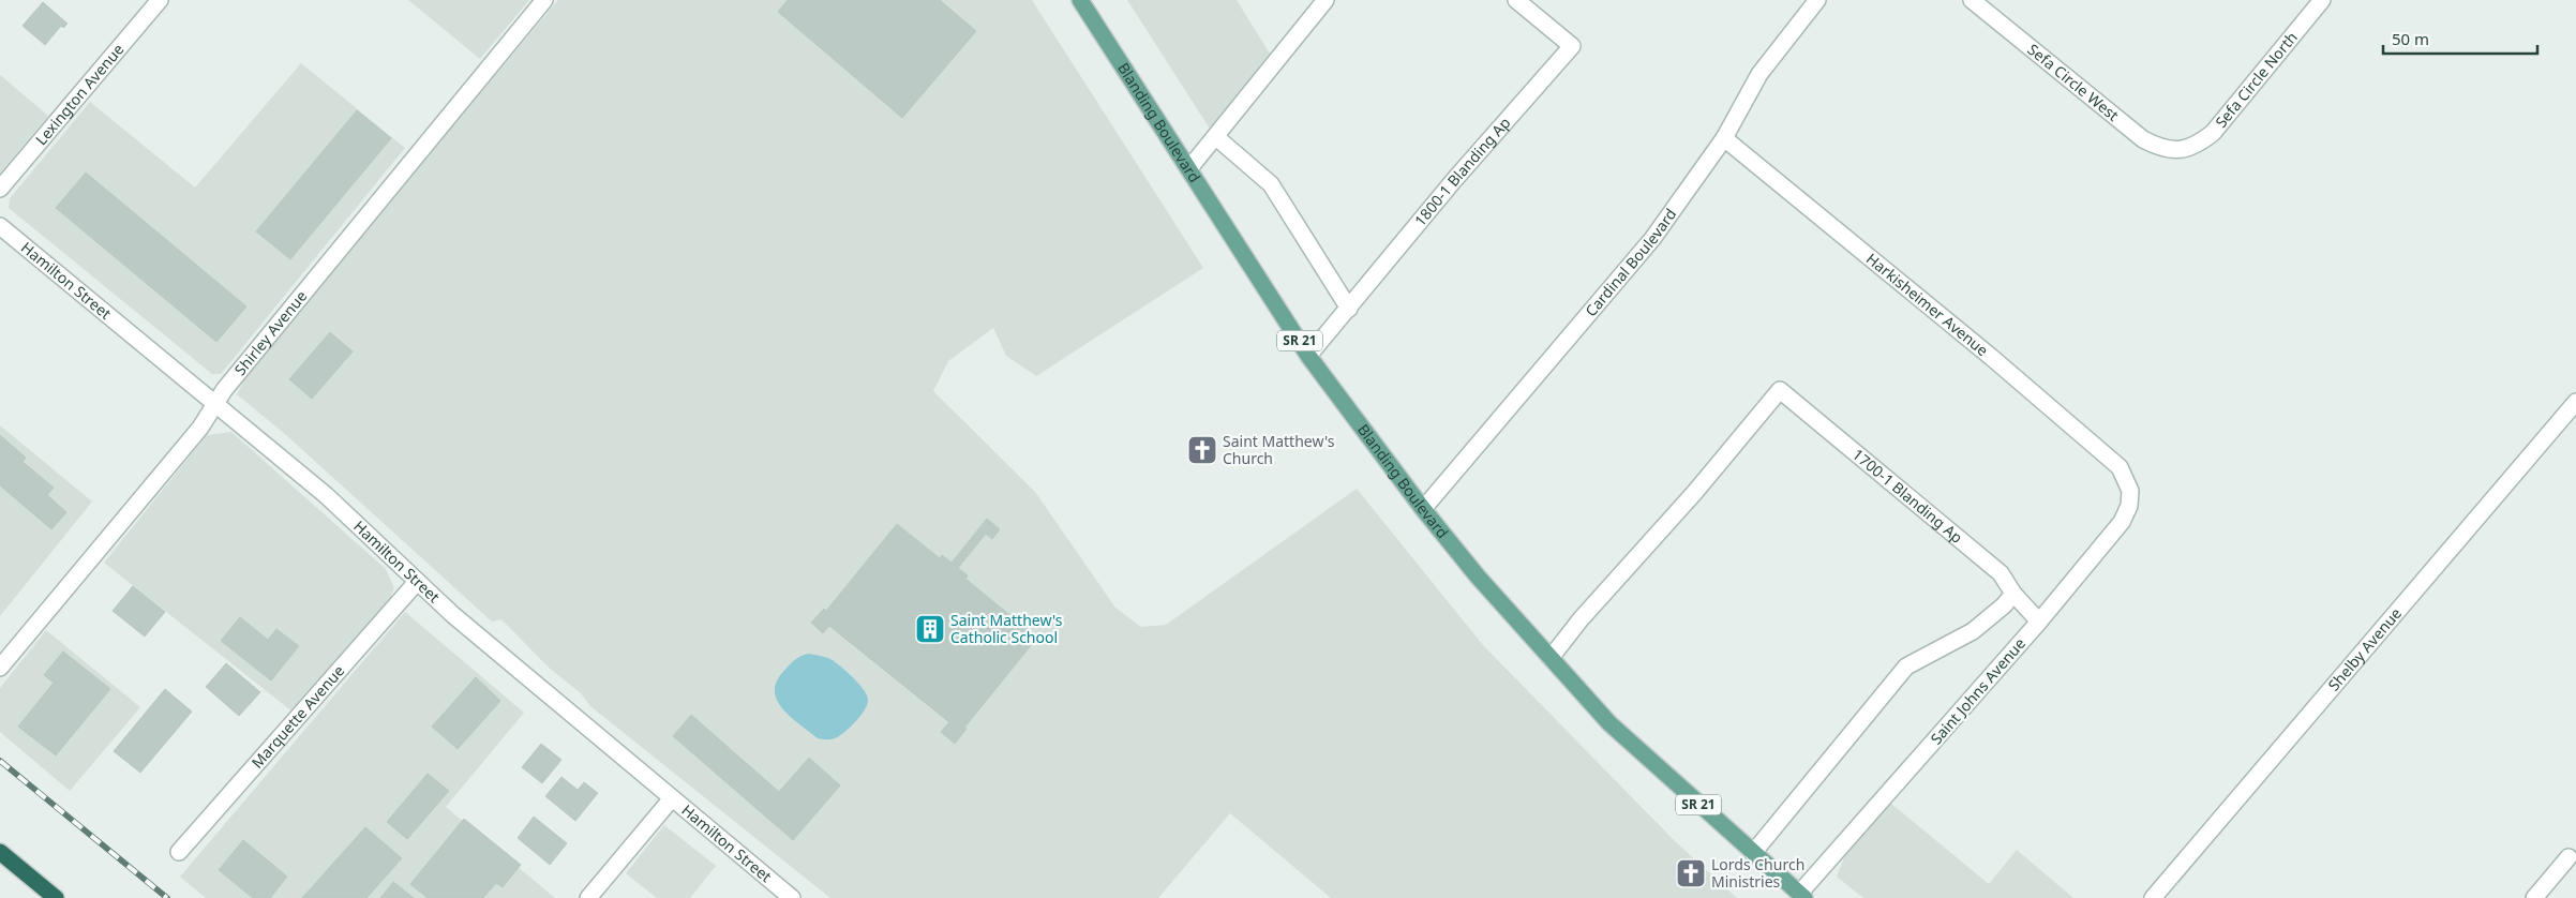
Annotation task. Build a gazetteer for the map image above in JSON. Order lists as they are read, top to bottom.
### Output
{
  "streets": {
    "main road": ["Blanding Boulevard", "SR 21"],
    "street": [
      "Sefa Circle North",
      "Sefa Circle West",
      "Lexington Avenue",
      "1800-1 Blanding Ap",
      "Cardinal Boulevard",
      "Hamilton Street",
      "Harkisheimer Avenue",
      "Shirley Avenue",
      "1700-1 Blanding Ap",
      "Shelby Avenue",
      "Saint Johns Avenue",
      "Marquette Avenue"
    ]
  },
  "crossings": [
    ["Sefa Circle North", "Sefa Circle West"],
    ["Blanding Boulevard", "1800-1 Blanding Ap"],
    ["Blanding Boulevard", "Cardinal Boulevard"],
    ["Blanding Boulevard", "1700-1 Blanding Ap"],
    ["Blanding Boulevard", "Saint Johns Avenue"],
    ["Cardinal Boulevard", "Harkisheimer Avenue"],
    ["Hamilton Street", "Shirley Avenue"],
    ["Hamilton Street", "Marquette Avenue"],
    ["Harkisheimer Avenue", "Saint Johns Avenue"]
  ],
  "places": {
    "church": ["Saint Matthew's Church", "Lords Church Ministries"],
    "building": ["Saint Matthew's Catholic School"]
  },
  "scale_bar": "50 m"
}
